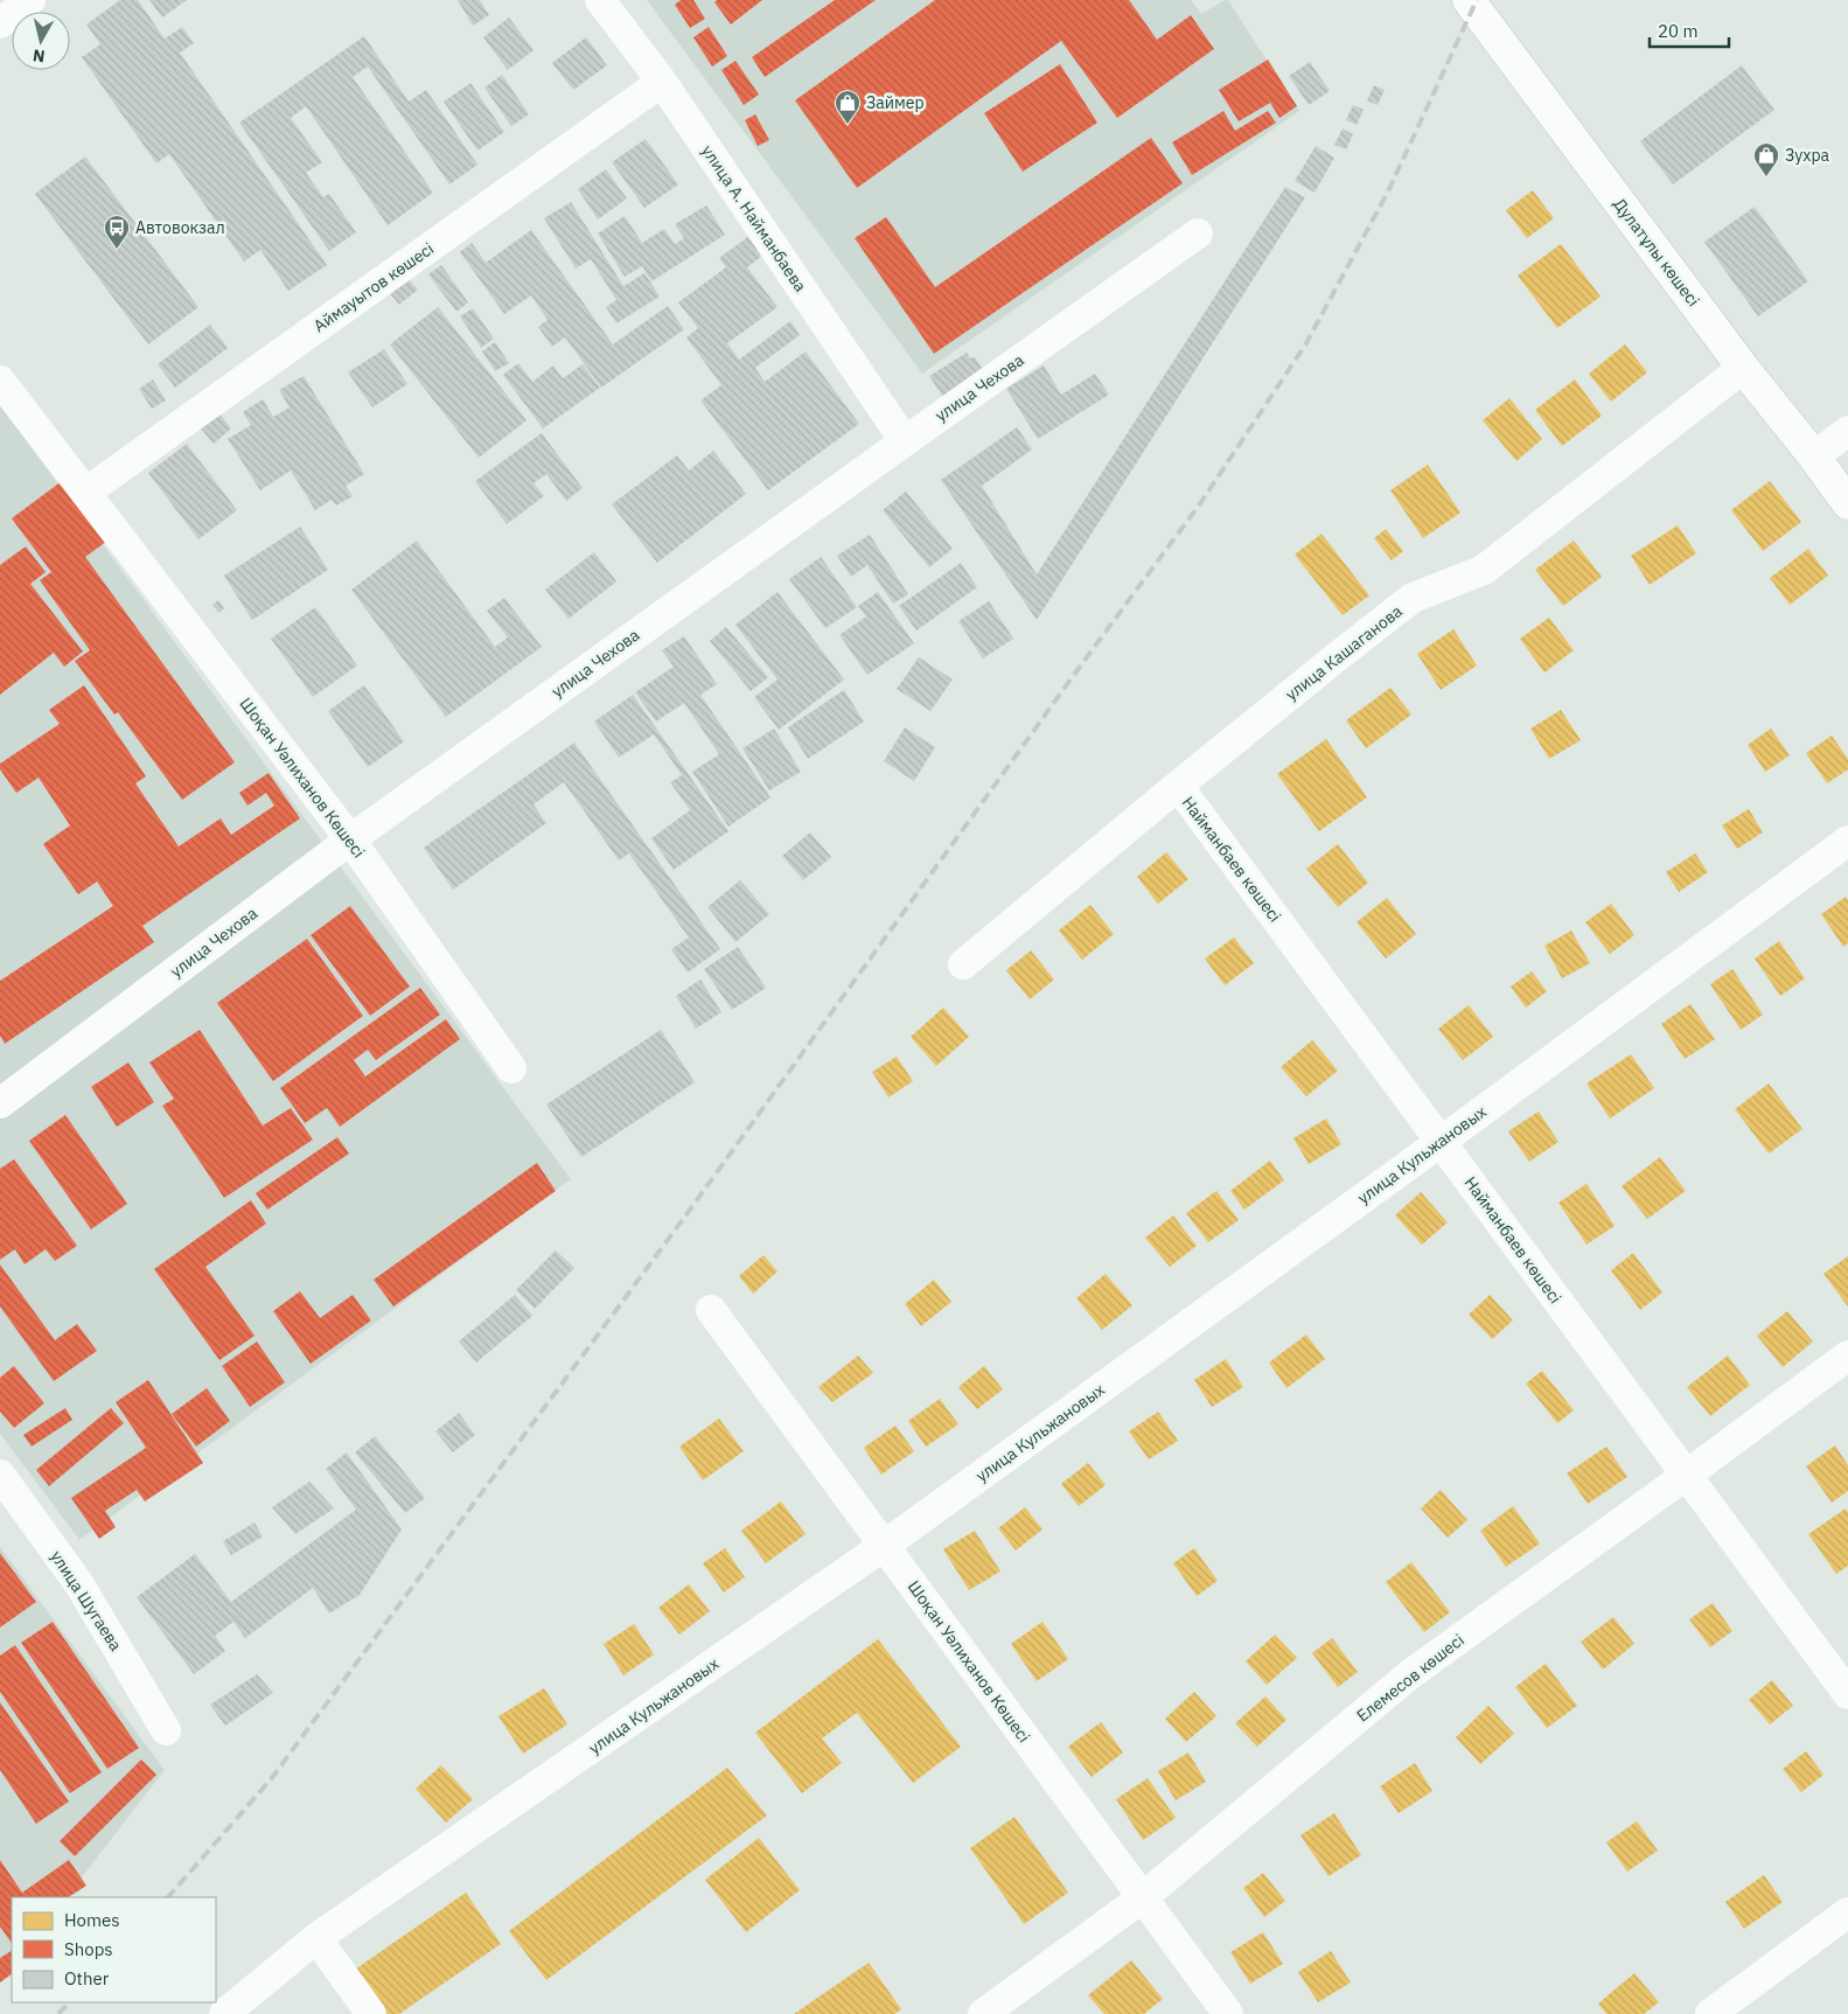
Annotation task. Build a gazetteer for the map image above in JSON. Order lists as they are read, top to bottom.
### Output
{
  "streets": {
    "street": [
      "улица А. Найманбаева",
      "Дулатұлы көшесі",
      "Аймауытов көшесі",
      "улица Чехова",
      "улица Кашаганова",
      "Шоқан Уәлиханов Көшесі",
      "Найманбаев көшесі",
      "улица Кульжановых",
      "улица Шугаева",
      "Елемесов көшесі"
    ]
  },
  "crossings": [
    ["улица А. Найманбаева", "Аймауытов көшесі"],
    ["улица А. Найманбаева", "улица Чехова"],
    ["Дулатұлы көшесі", "улица Кашаганова"],
    ["Аймауытов көшесі", "Шоқан Уәлиханов Көшесі"],
    ["улица Чехова", "Шоқан Уәлиханов Көшесі"],
    ["улица Кашаганова", "Найманбаев көшесі"],
    ["Шоқан Уәлиханов Көшесі", "улица Кульжановых"],
    ["Шоқан Уәлиханов Көшесі", "Елемесов көшесі"],
    ["Найманбаев көшесі", "улица Кульжановых"],
    ["Найманбаев көшесі", "Елемесов көшесі"]
  ],
  "places": {
    "shop": ["Займер", "Зухра"],
    "bus stop": ["Автовокзал"]
  },
  "legend": ["Homes", "Shops", "Other"],
  "scale_bar": "20 m",
  "north": "bottom"
}
